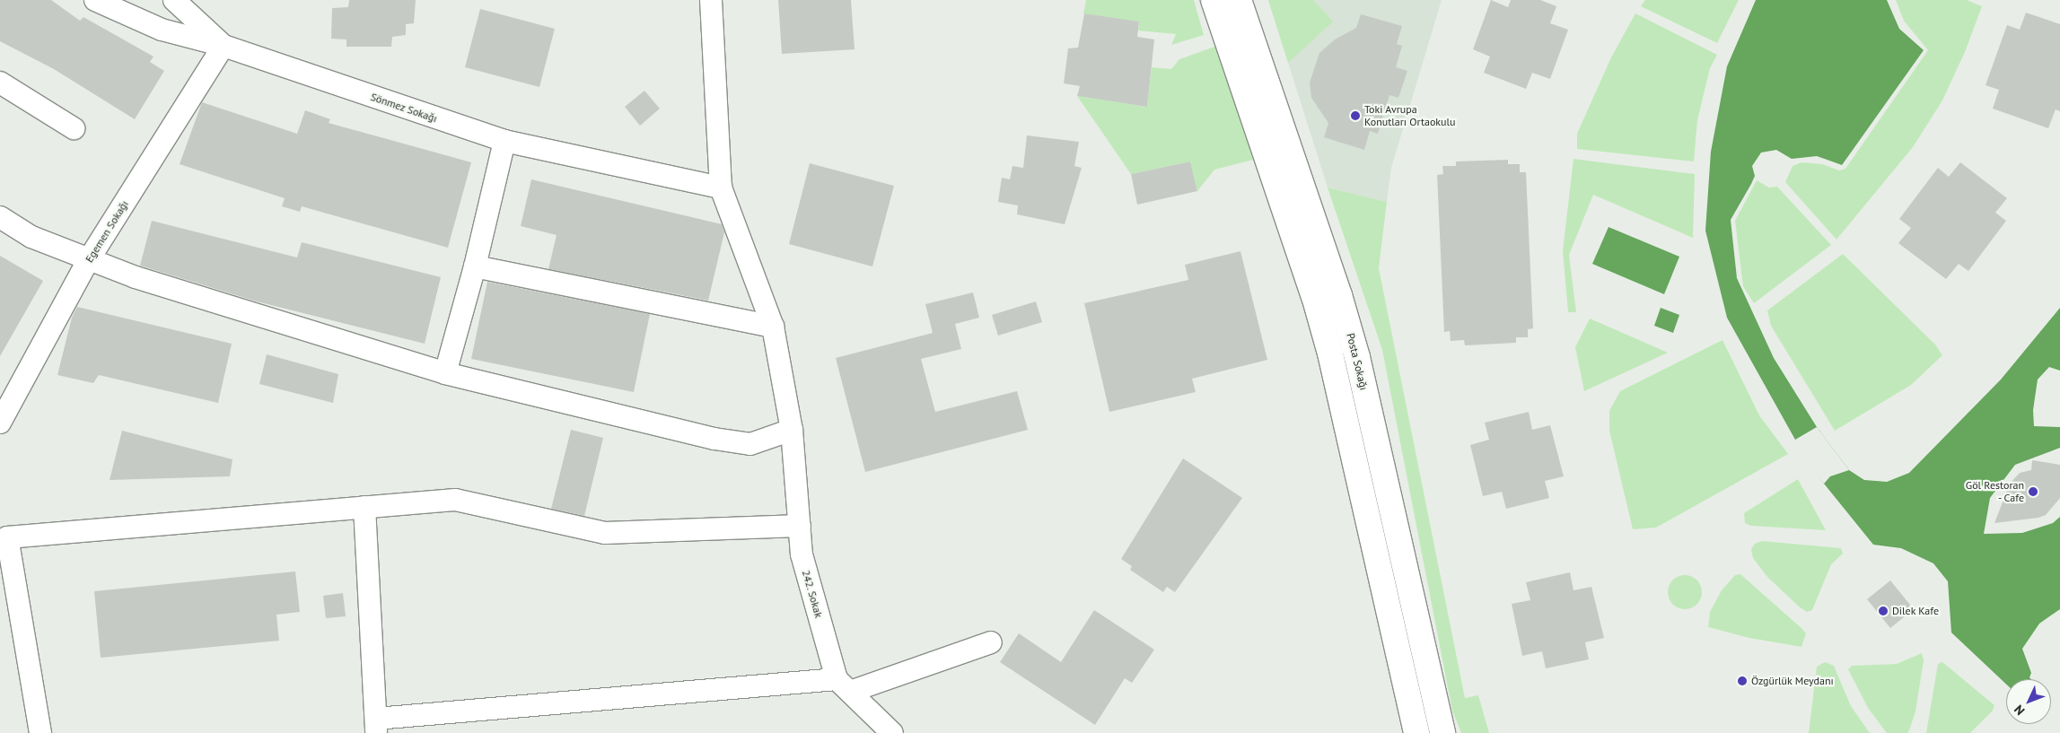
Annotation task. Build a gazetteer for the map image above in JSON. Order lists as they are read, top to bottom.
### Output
{
  "streets": {
    "street": [
      "Sönmez Sokağı",
      "Egemen Sokağı",
      "Posta Sokağı",
      "242. Sokak"
    ]
  },
  "crossings": [
    ["Sönmez Sokağı", "Egemen Sokağı"],
    ["Sönmez Sokağı", "242. Sokak"]
  ],
  "places": [
    "Toki Avrupa Konutları Ortaokulu",
    "Göl Restoran - Cafe",
    "Dilek Kafe",
    "Özgürlük Meydanı"
  ],
  "north": "bottom left"
}
